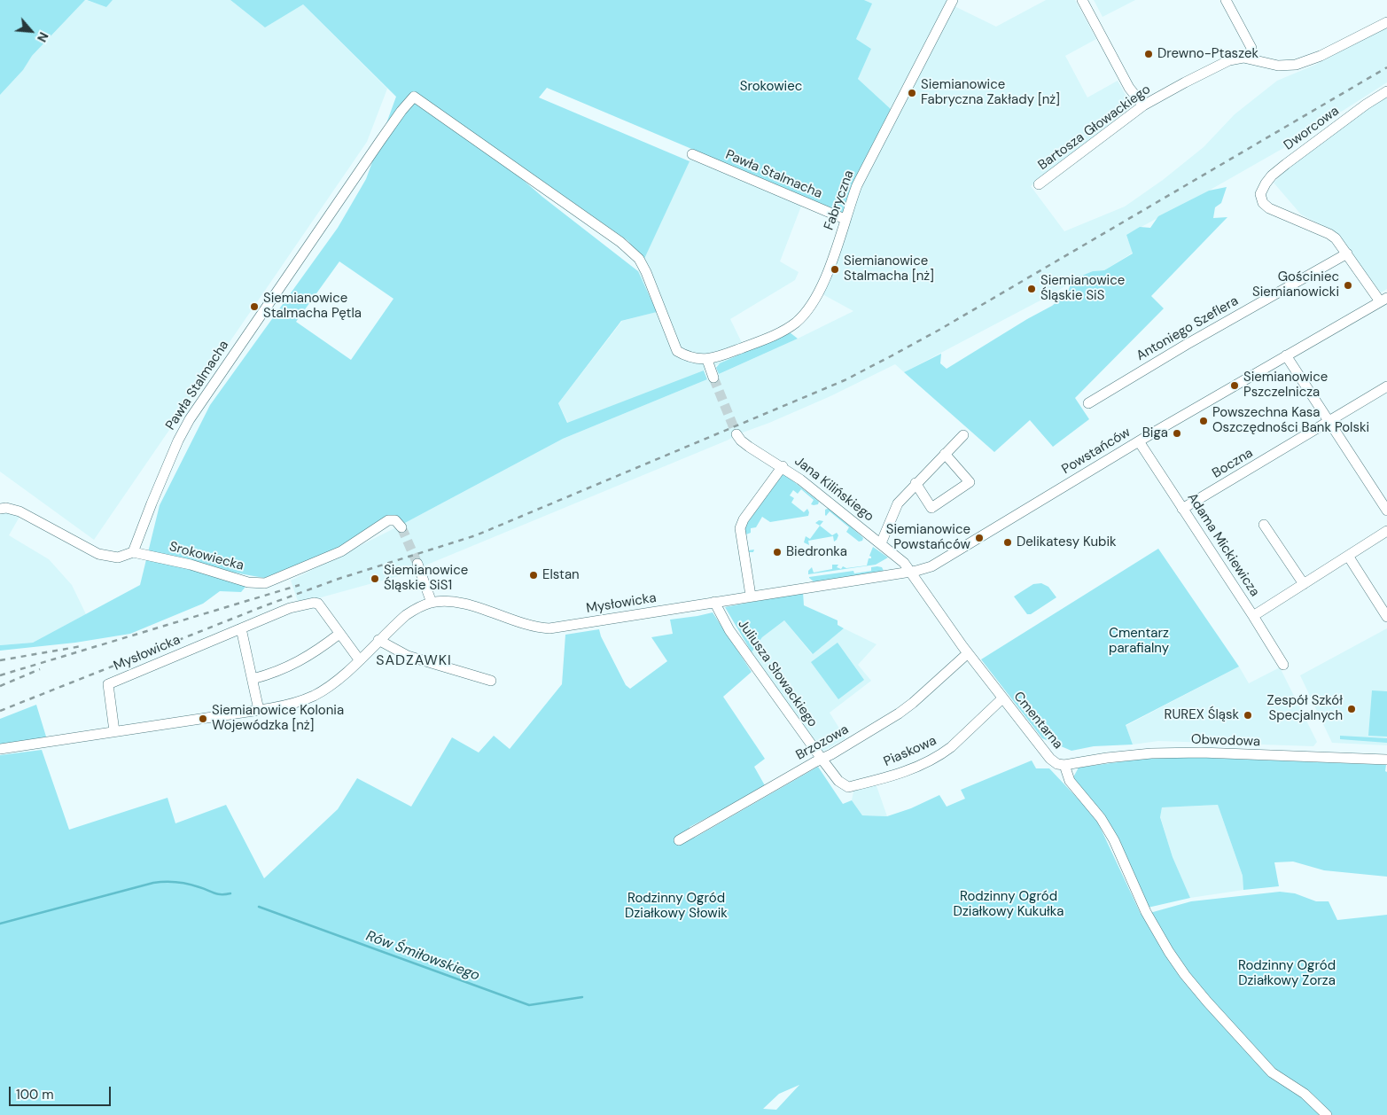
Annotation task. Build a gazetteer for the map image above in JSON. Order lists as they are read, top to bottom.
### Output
{
  "streets": {
    "street": [
      "Bartosza Głowackiego",
      "Dworcowa",
      "Pawła Stalmacha",
      "Fabryczna",
      "Antoniego Szeflera",
      "Powstańców",
      "Boczna",
      "Jana Kilińskiego",
      "Adama Mickiewicza",
      "Srokowiecka",
      "Mysłowicka",
      "Juliusza Słowackiego",
      "Cmentarna",
      "Obwodowa",
      "Brzozowa",
      "Piaskowa"
    ]
  },
  "crossings": [
    ["Dworcowa", "Antoniego Szeflera"],
    ["Pawła Stalmacha", "Fabryczna"],
    ["Pawła Stalmacha", "Srokowiecka"],
    ["Powstańców", "Jana Kilińskiego"],
    ["Powstańców", "Adama Mickiewicza"],
    ["Powstańców", "Mysłowicka"],
    ["Powstańców", "Cmentarna"],
    ["Boczna", "Adama Mickiewicza"],
    ["Jana Kilińskiego", "Mysłowicka"],
    ["Jana Kilińskiego", "Cmentarna"],
    ["Mysłowicka", "Juliusza Słowackiego"],
    ["Mysłowicka", "Cmentarna"],
    ["Juliusza Słowackiego", "Brzozowa"],
    ["Juliusza Słowackiego", "Piaskowa"],
    ["Cmentarna", "Obwodowa"],
    ["Cmentarna", "Brzozowa"],
    ["Cmentarna", "Piaskowa"],
    ["Brzozowa", "Piaskowa"]
  ],
  "districts": ["SADZAWKI"],
  "water": ["Rów Śmiłowskiego"],
  "parks": [
    "Srokowiec",
    "Cmentarz parafialny",
    "Rodzinny Ogród Działkowy Kukułka",
    "Rodzinny Ogród Działkowy Słowik",
    "Rodzinny Ogród Działkowy Zorza"
  ],
  "places": [
    "Drewno-Ptaszek",
    "Siemianowice Fabryczna Zakłady [nż]",
    "Siemianowice Stalmacha [nż]",
    "Gościniec Siemianowicki",
    "Siemianowice Śląskie SiS",
    "Siemianowice Stalmacha Pętla",
    "Siemianowice Pszczelnicza",
    "Powszechna Kasa Oszczędności Bank Polski",
    "Biga",
    "Siemianowice Powstańców",
    "Delikatesy Kubik",
    "Biedronka",
    "Elstan",
    "Siemianowice Śląskie SiS1",
    "Zespół Szkół Specjalnych",
    "RUREX Śląsk",
    "Siemianowice Kolonia Wojewódzka [nż]"
  ],
  "scale_bar": "100 m",
  "north": "bottom right"
}
